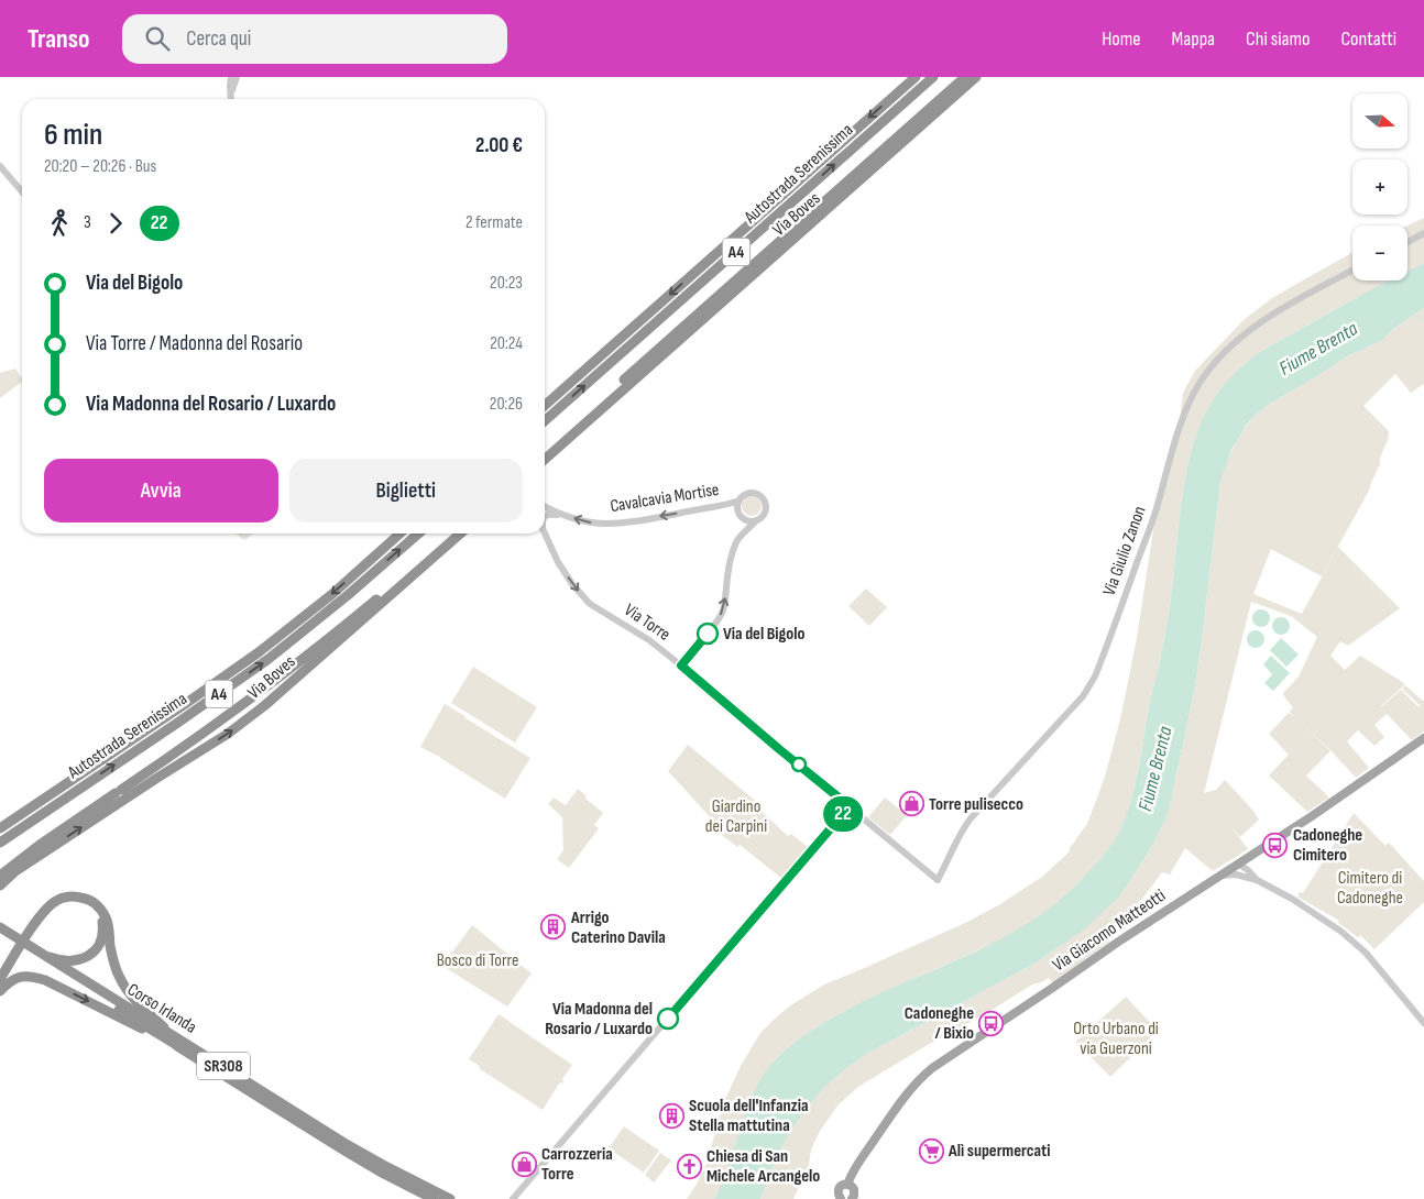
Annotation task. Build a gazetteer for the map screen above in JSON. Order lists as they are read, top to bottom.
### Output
{
  "streets": {
    "highway": [
      "Autostrada Serenissima",
      "Via Boves",
      "A4",
      "Corso Irlanda",
      "SR308"
    ],
    "main road": ["Via Giacomo Matteotti"],
    "street": ["Cavalcavia Mortise", "Via Giulio Zanon", "Via Torre"]
  },
  "crossings": [
    ["Via Giulio Zanon", "Via Torre"]
  ],
  "one_way": ["Cavalcavia Mortise", "Via Torre"],
  "water": ["Fiume Brenta"],
  "parks": [
    "Giardino dei Carpini",
    "Cimitero di Cadoneghe",
    "Bosco di Torre",
    "Orto Urbano di via Guerzoni"
  ],
  "places": {
    "other": ["Via del Bigolo", "Via Madonna del Rosario / Luxardo"],
    "shop": ["Torre pulisecco", "Carrozzeria Torre"],
    "bus stop": ["Cadoneghe Cimitero", "Cadoneghe / Bixio"],
    "building": ["Arrigo Caterino Davila", "Scuola dell'Infanzia Stella mattutina"],
    "supermarket": ["Alì supermercati"],
    "church": ["Chiesa di San Michele Arcangelo"]
  },
  "lines": ["bus line 22"],
  "north": "right",
  "page": {
    "header": "Transo",
    "search": "Cerca qui",
    "nav": [
      "Home",
      "Mappa",
      "Chi siamo",
      "Contatti"
    ],
    "on_map": "22",
    "map_buttons": ["+", "−"],
    "heading": ["6 min", "20:20 – 20:26 · Bus", "2.00 €"],
    "legs": ["3", "22", "2 fermate"],
    "list": [
      {
        "name": "Via del Bigolo",
        "value": "20:23"
      },
      {
        "name": "Via Torre / Madonna del Rosario",
        "value": "20:24"
      },
      {
        "name": "Via Madonna del Rosario / Luxardo",
        "value": "20:26"
      }
    ],
    "buttons": ["Avvia", "Biglietti"]
  }
}
